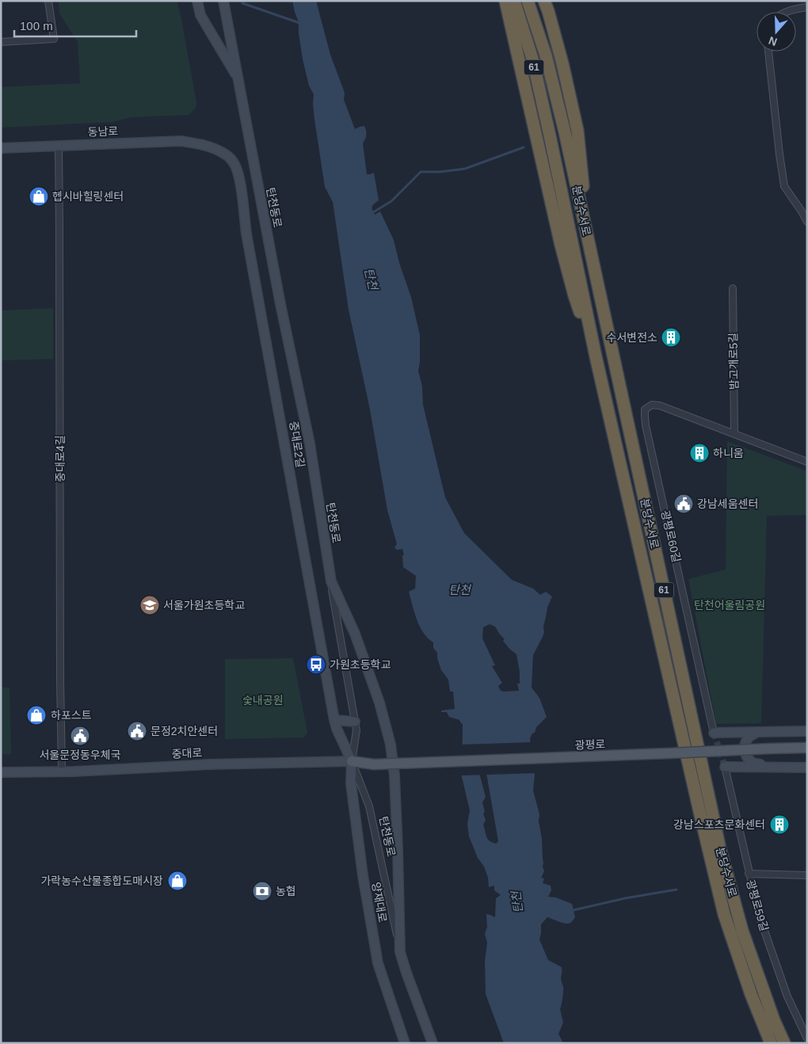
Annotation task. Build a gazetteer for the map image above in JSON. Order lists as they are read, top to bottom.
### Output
{
  "streets": {
    "highway": ["61", "분당수서로"],
    "main road": [
      "동남로",
      "탄천동로",
      "중대로2길",
      "광평로",
      "중대로",
      "양재대로"
    ],
    "street": [
      "밤고개로5길",
      "중대로4길",
      "광평로60길",
      "광평로59길"
    ]
  },
  "crossings": [
    ["동남로", "중대로2길"],
    ["동남로", "중대로4길"],
    ["탄천동로", "중대로2길"],
    ["탄천동로", "중대로"],
    ["탄천동로", "양재대로"],
    ["밤고개로5길", "광평로60길"],
    ["중대로2길", "중대로"],
    ["중대로2길", "양재대로"],
    ["중대로4길", "중대로"],
    ["광평로", "중대로"],
    ["중대로", "양재대로"]
  ],
  "water": ["탄천"],
  "parks": ["탄천어울림공원", "숯내공원"],
  "places": {
    "shop": ["헵시바힐링센터", "하포스트", "가락농수산물종합도매시장"],
    "building": ["수서변전소", "하니움", "강남스포츠문화센터"],
    "public building": ["강남세움센터", "문정2치안센터", "서울문정동우체국"],
    "school or university": ["서울가원초등학교"],
    "bus stop": ["가원초등학교"],
    "bank": ["농협"]
  },
  "scale_bar": "100 m",
  "north": "bottom"
}
